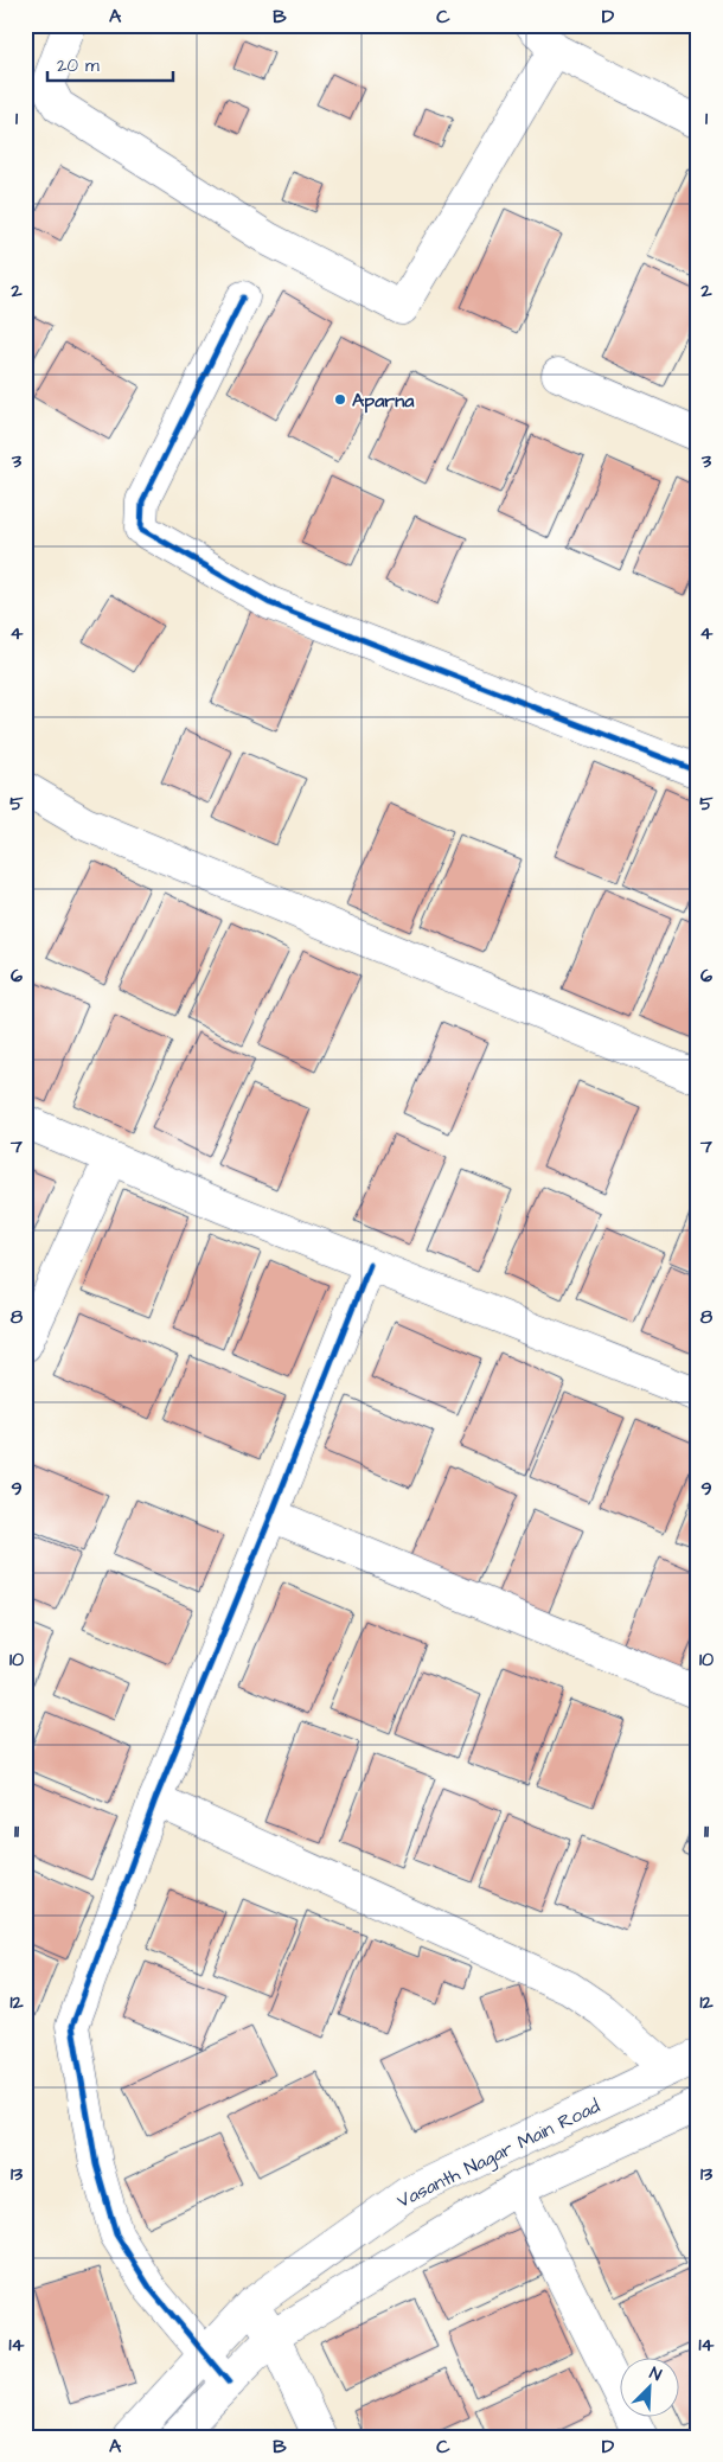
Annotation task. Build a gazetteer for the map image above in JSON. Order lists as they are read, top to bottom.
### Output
{
  "streets": {
    "street": ["Vasanth Nagar Main Road"]
  },
  "places": ["Aparna"],
  "scale_bar": "20 m",
  "north": "top right",
  "grid": {
    "columns": [
      "A",
      "B",
      "C",
      "D"
    ],
    "rows": [
      "1",
      "2",
      "3",
      "4",
      "5",
      "6",
      "7",
      "8",
      "9",
      "10",
      "11",
      "12",
      "13",
      "14"
    ]
  }
}
